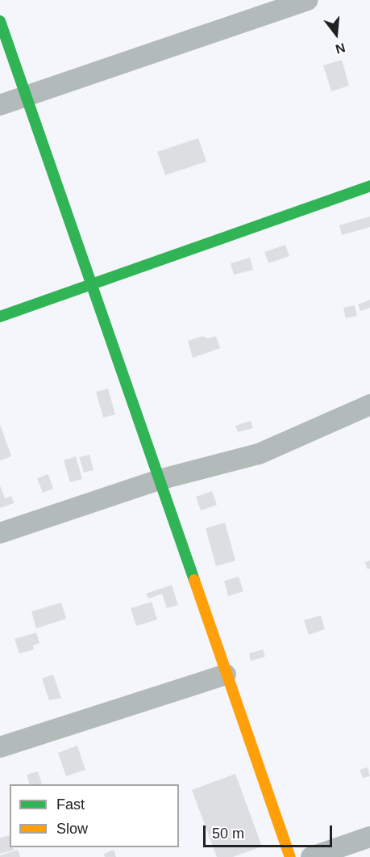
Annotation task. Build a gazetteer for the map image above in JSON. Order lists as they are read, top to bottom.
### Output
{
  "legend": ["Fast", "Slow"],
  "scale_bar": "50 m",
  "north": "bottom"
}
